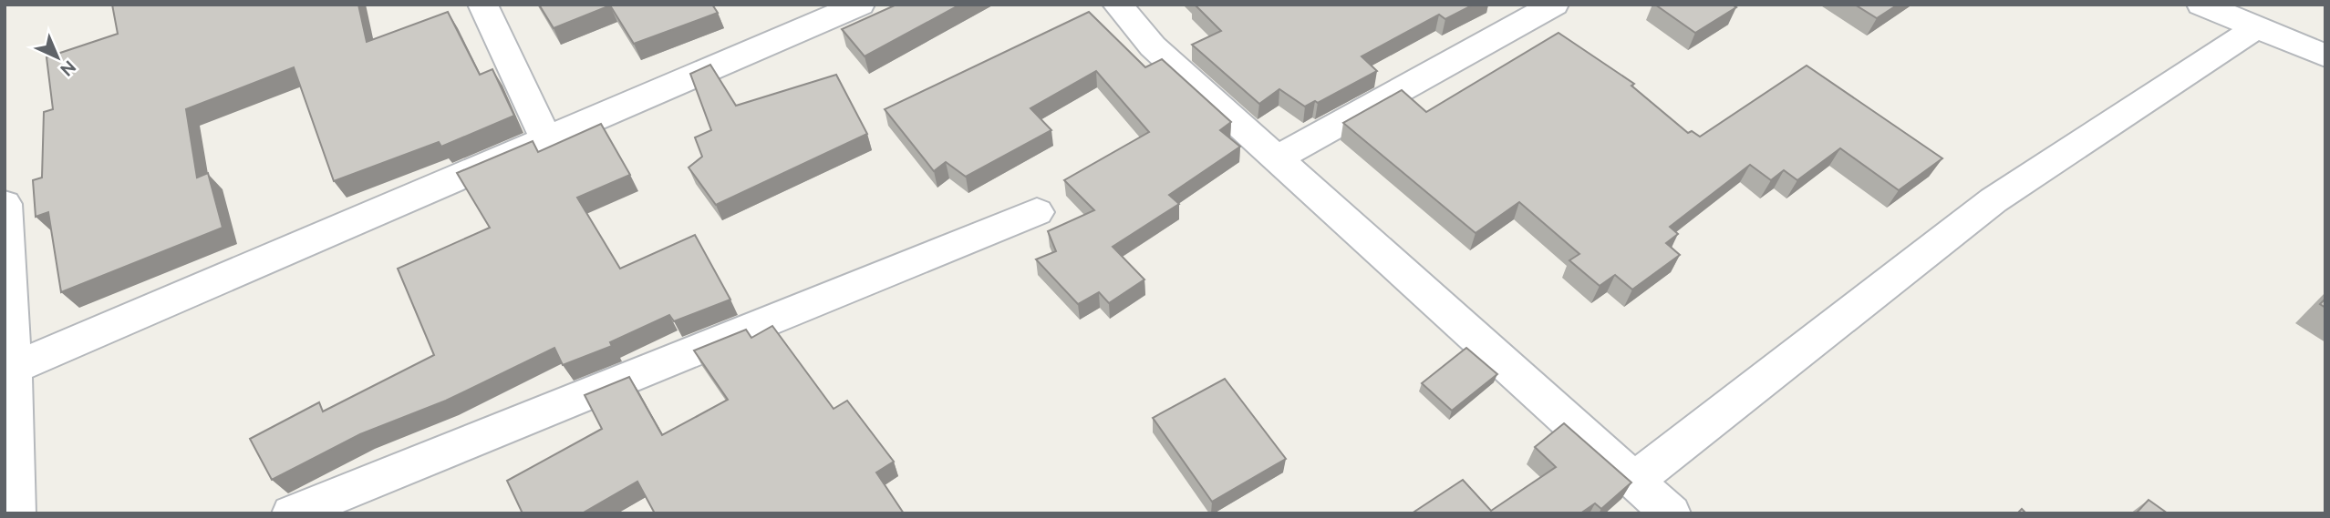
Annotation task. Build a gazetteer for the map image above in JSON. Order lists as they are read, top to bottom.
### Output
{
  "north": "bottom right"
}
